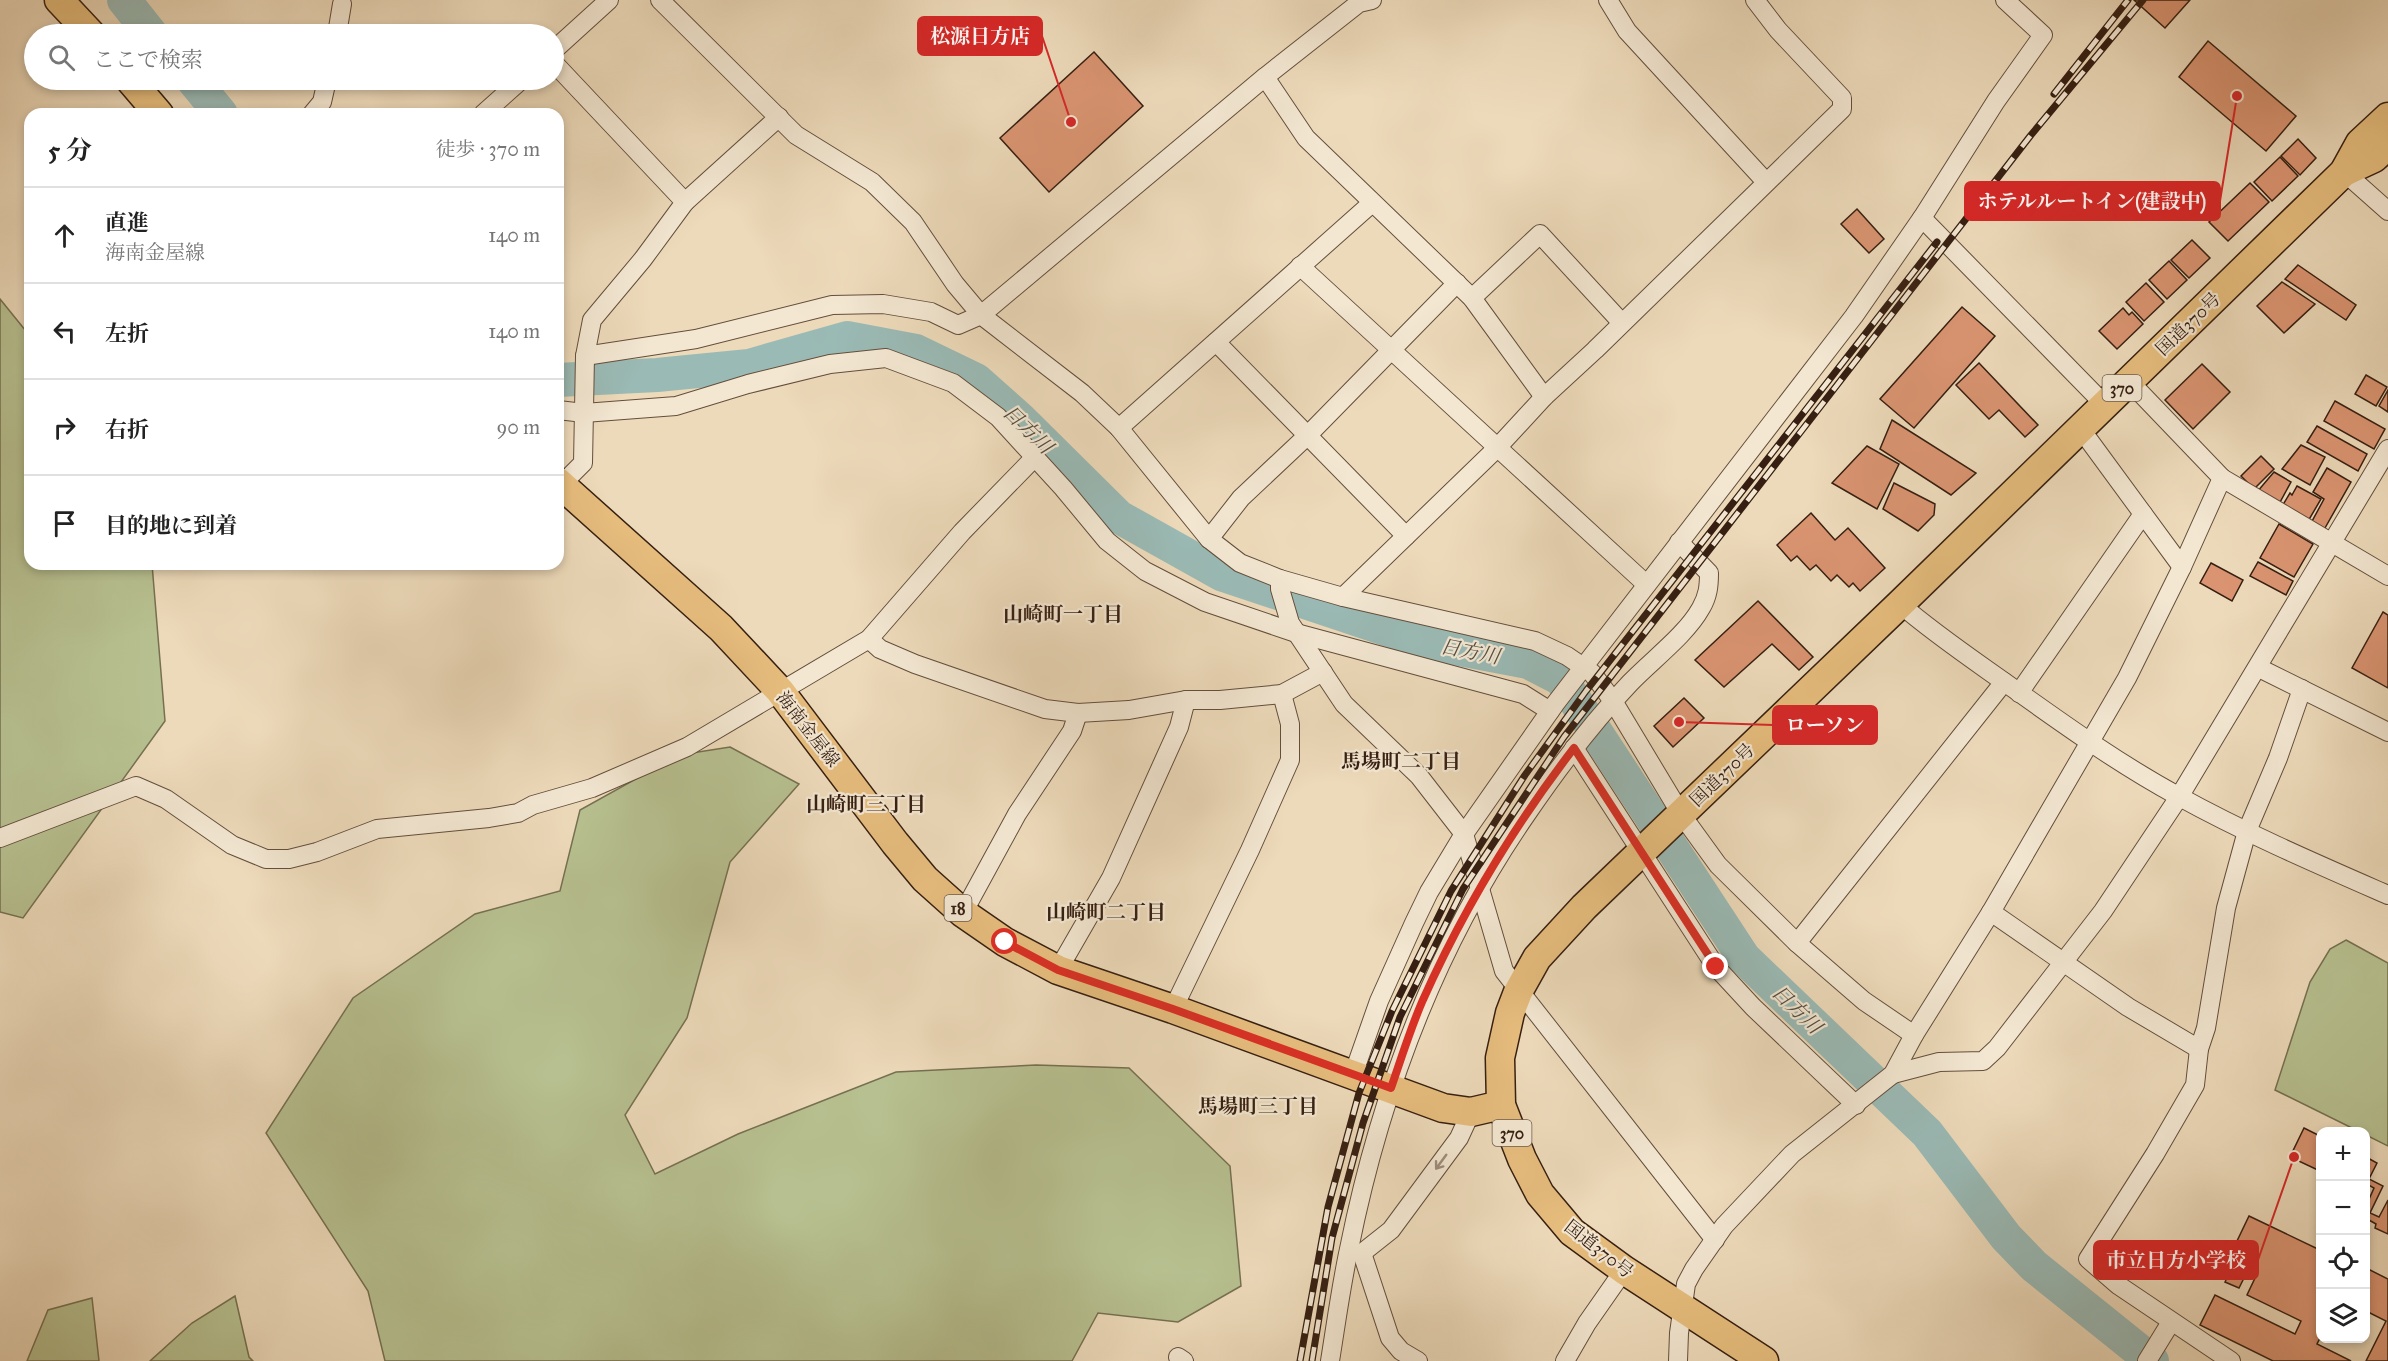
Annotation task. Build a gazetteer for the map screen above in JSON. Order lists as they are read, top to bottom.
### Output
{
  "streets": {
    "main road": [
      "国道370号",
      "370",
      "海南金屋線",
      "18"
    ]
  },
  "crossings": [
    ["国道370号", "海南金屋線"]
  ],
  "districts": [
    "山崎町一丁目",
    "馬場町二丁目",
    "山崎町三丁目",
    "山崎町二丁目",
    "馬場町三丁目"
  ],
  "water": ["日方川"],
  "places": [
    "ホテルルートイン(建設中)",
    "松源日方店",
    "ローソン",
    "市立日方小学校"
  ],
  "page": {
    "search": "ここで検索",
    "heading": ["5 分", "徒歩 · 370 m"],
    "list": [
      ["直進", "海南金屋線", "140 m"],
      ["左折", "140 m"],
      ["右折", "90 m"],
      "目的地に到着"
    ],
    "map_buttons": ["+", "−"]
  }
}
